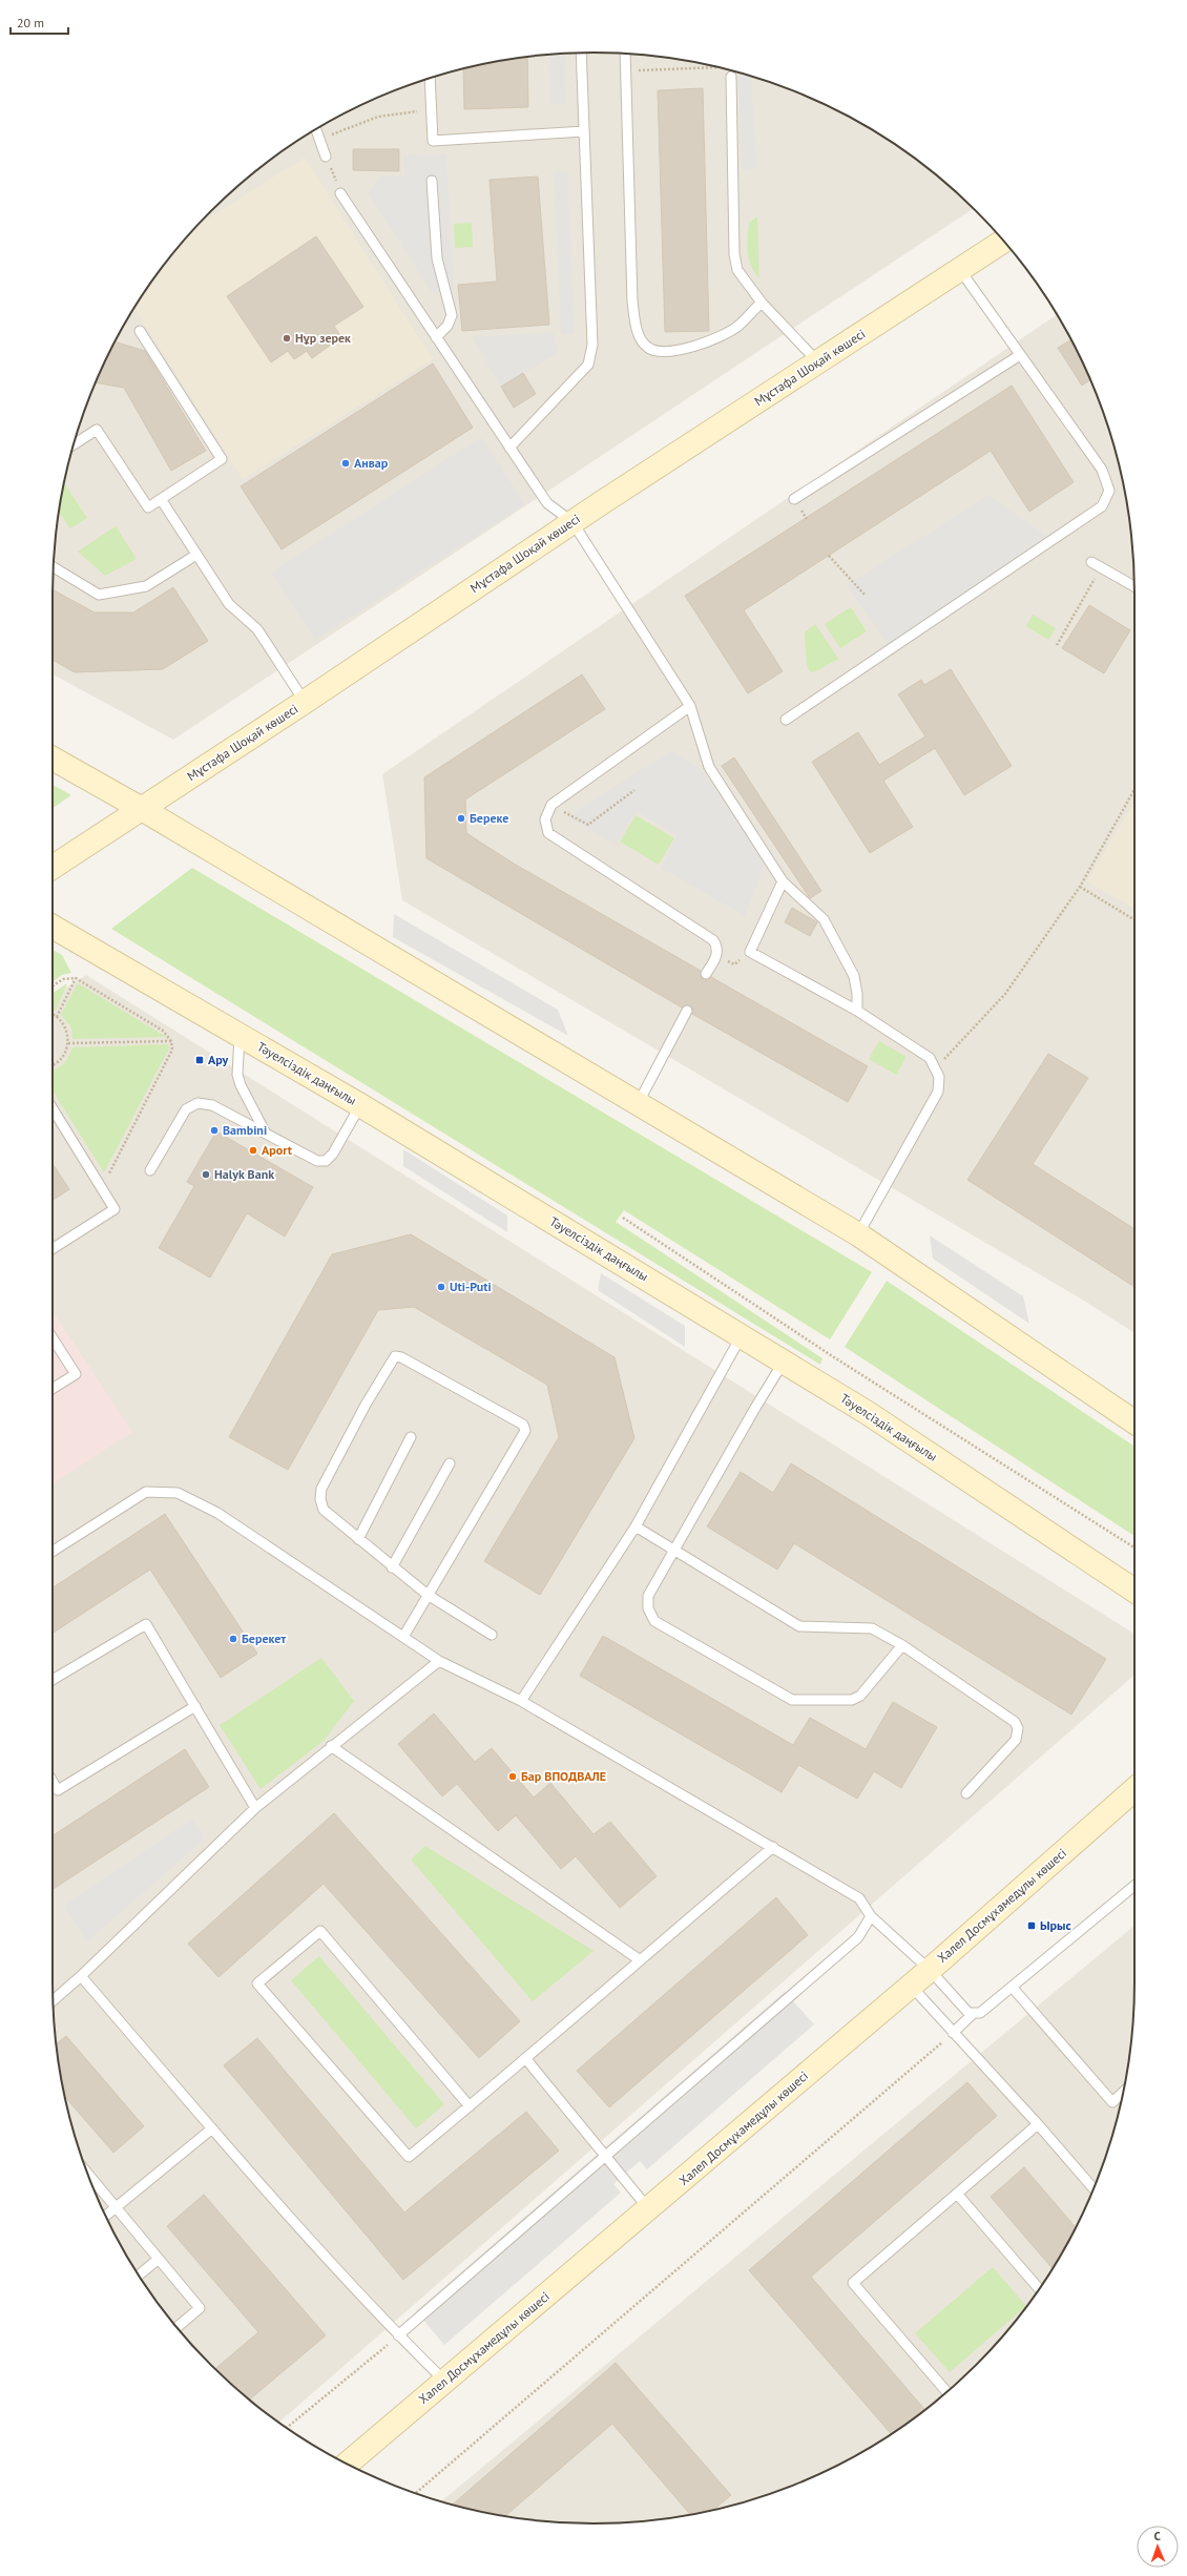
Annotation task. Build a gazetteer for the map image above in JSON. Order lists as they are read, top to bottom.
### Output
{
  "streets": {
    "street": ["Мұстафа Шоқай көшесі", "Тәуелсіздік даңғылы", "Халел Досмұхамедұлы көшесі"]
  },
  "places": {
    "other": [
      "Нұр зерек",
      "Анвар",
      "Береке",
      "Bambini",
      "Aport",
      "Halyk Bank",
      "Uti-Puti",
      "Берекет",
      "Бар ВПОДВАЛЕ"
    ],
    "transit": ["Ару", "Ырыс"]
  },
  "scale_bar": "20 m",
  "north": "top"
}
